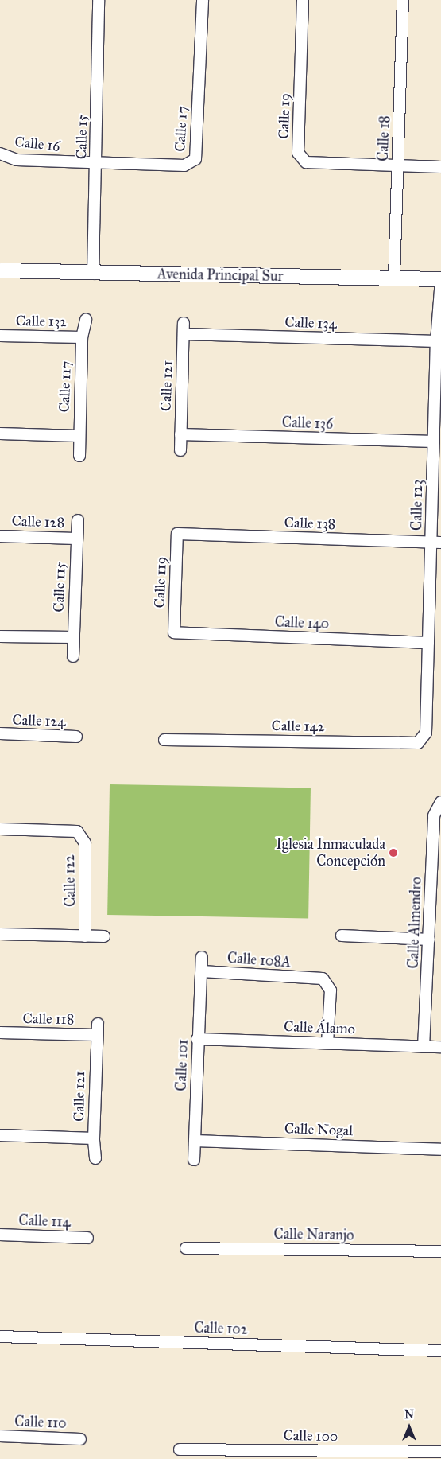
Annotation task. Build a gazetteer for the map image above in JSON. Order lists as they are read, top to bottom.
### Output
{
  "streets": {
    "street": [
      "Calle 19",
      "Calle 17",
      "Calle 15",
      "Calle 18",
      "Calle 16",
      "Avenida Principal Sur",
      "Calle 132",
      "Calle 134",
      "Calle 121",
      "Calle 117",
      "Calle 136",
      "Calle 123",
      "Calle 128",
      "Calle 138",
      "Calle 119",
      "Calle 115",
      "Calle 140",
      "Calle 124",
      "Calle 142",
      "Calle 122",
      "Calle Almendro",
      "Calle 108A",
      "Calle 118",
      "Calle Álamo",
      "Calle 101",
      "Calle Nogal",
      "Calle 114",
      "Calle Naranjo",
      "Calle 102",
      "Calle 110",
      "Calle 100"
    ]
  },
  "crossings": [
    ["Calle 19", "Calle 18"],
    ["Calle 17", "Calle 15"],
    ["Calle 17", "Calle 16"],
    ["Calle 15", "Calle 16"],
    ["Calle 15", "Avenida Principal Sur"],
    ["Calle 18", "Avenida Principal Sur"],
    ["Avenida Principal Sur", "Calle 123"],
    ["Calle 132", "Calle 117"],
    ["Calle 134", "Calle 121"],
    ["Calle 134", "Calle 123"],
    ["Calle 121", "Calle 136"],
    ["Calle 121", "Calle 118"],
    ["Calle 136", "Calle 123"],
    ["Calle 123", "Calle 138"],
    ["Calle 123", "Calle 140"],
    ["Calle 123", "Calle 142"],
    ["Calle 128", "Calle 115"],
    ["Calle 138", "Calle 119"],
    ["Calle 119", "Calle 140"],
    ["Calle Almendro", "Calle Álamo"],
    ["Calle 108A", "Calle Álamo"],
    ["Calle 108A", "Calle 101"],
    ["Calle Álamo", "Calle 101"],
    ["Calle 101", "Calle Nogal"]
  ],
  "places": ["Iglesia Inmaculada Concepción"],
  "north": "top"
}
